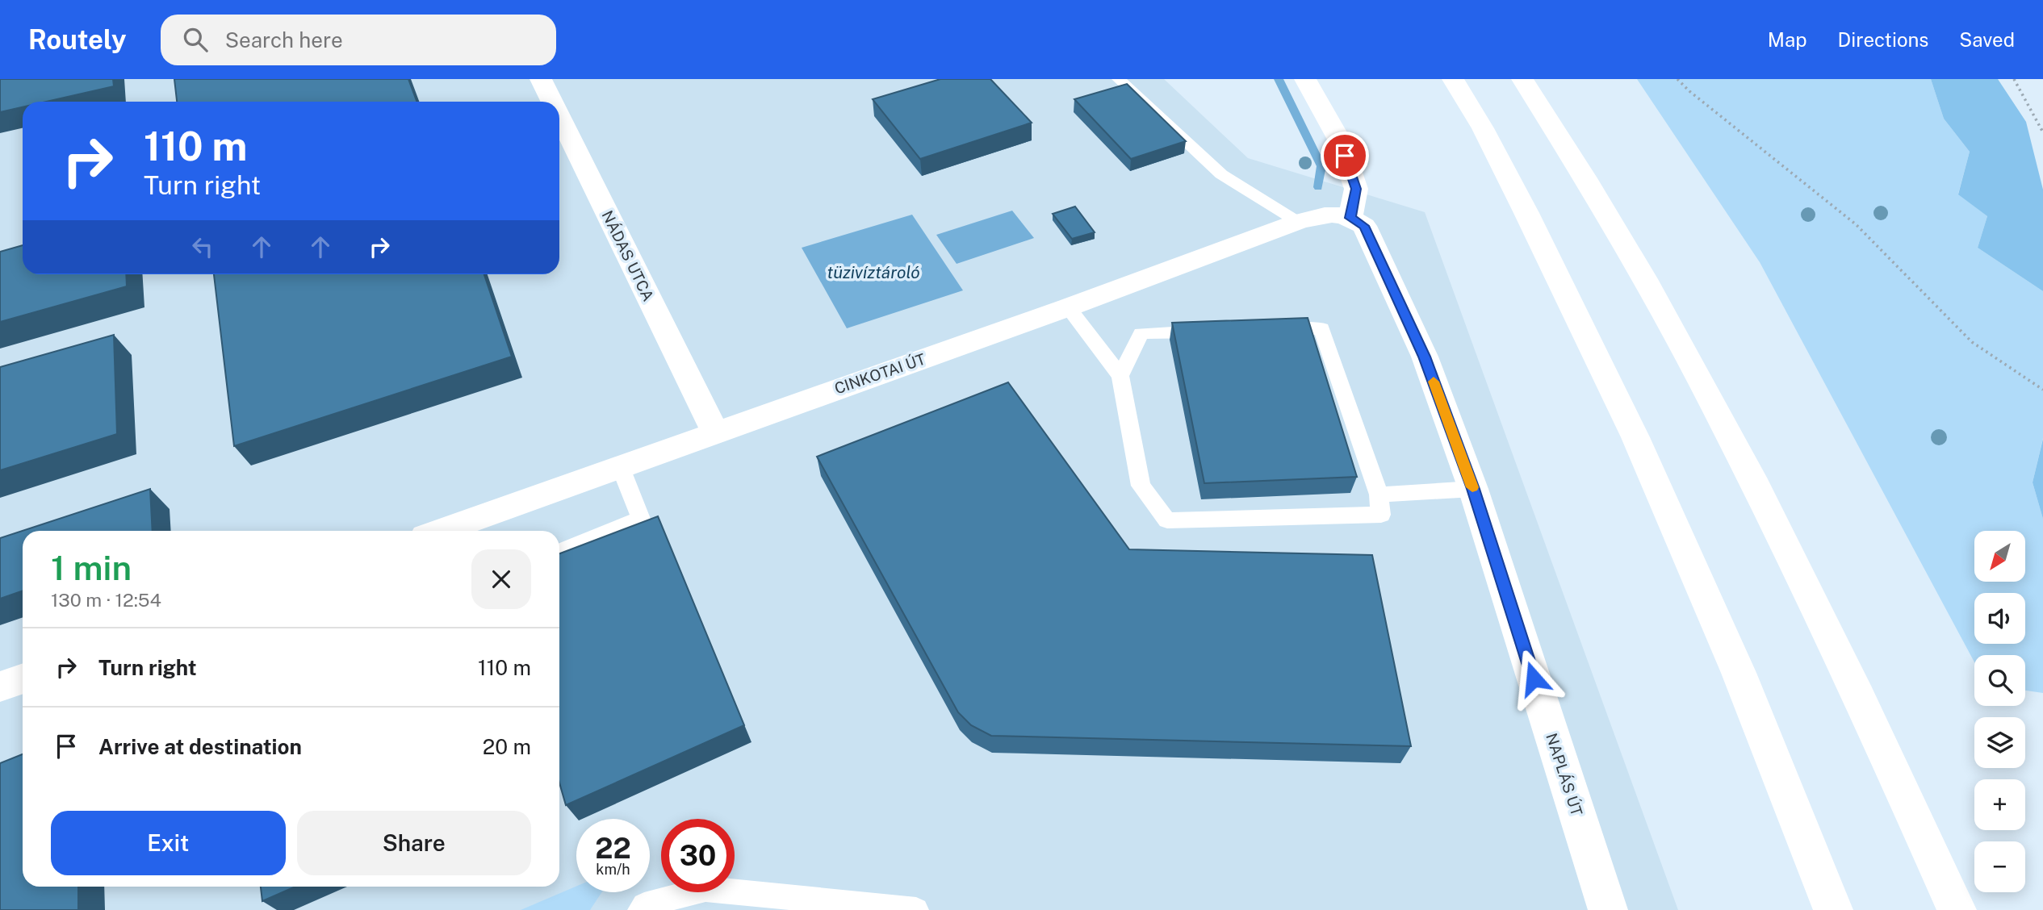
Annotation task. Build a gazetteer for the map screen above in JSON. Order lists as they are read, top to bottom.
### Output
{
  "streets": {
    "main road": ["NÁDAS UTCA", "CINKOTAI ÚT", "NAPLÁS ÚT"]
  },
  "crossings": [
    ["NÁDAS UTCA", "CINKOTAI ÚT"],
    ["CINKOTAI ÚT", "NAPLÁS ÚT"]
  ],
  "water": ["tüzivíztároló"],
  "north": "bottom left",
  "page": {
    "header": "Routely",
    "search": "Search here",
    "nav": ["Map", "Directions", "Saved"],
    "turn": ["110 m", "Turn right"],
    "map_buttons": ["+", "−"],
    "heading": ["1 min", "130 m · 12:54"],
    "list": [
      {
        "name": "Turn right",
        "value": "110 m"
      },
      {
        "name": "Arrive at destination",
        "value": "20 m"
      }
    ],
    "buttons": ["Exit", "Share"],
    "speed": "22 km/h",
    "limit": "30"
  }
}
